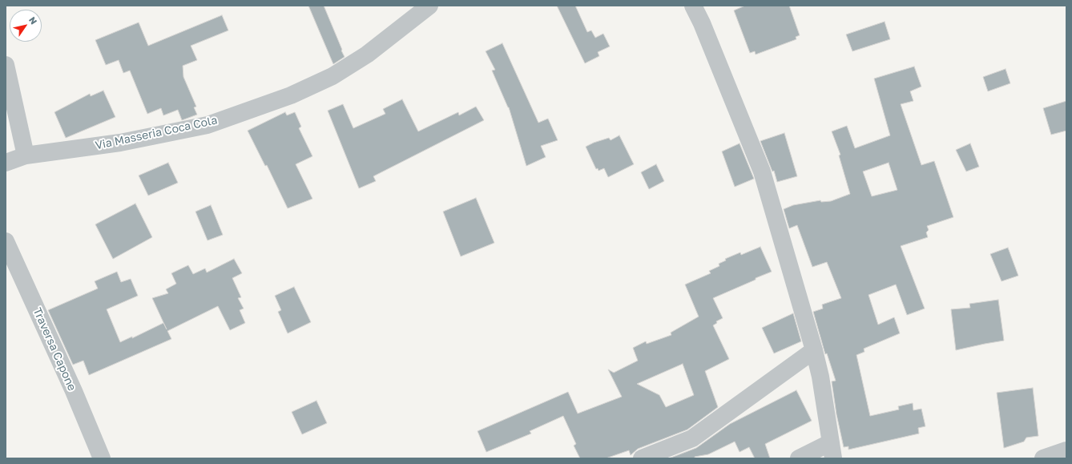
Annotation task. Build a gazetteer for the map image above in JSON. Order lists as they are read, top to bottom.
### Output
{
  "streets": {
    "street": ["Via Masseria Coca Cola", "Traversa Capone"]
  },
  "north": "top right"
}
